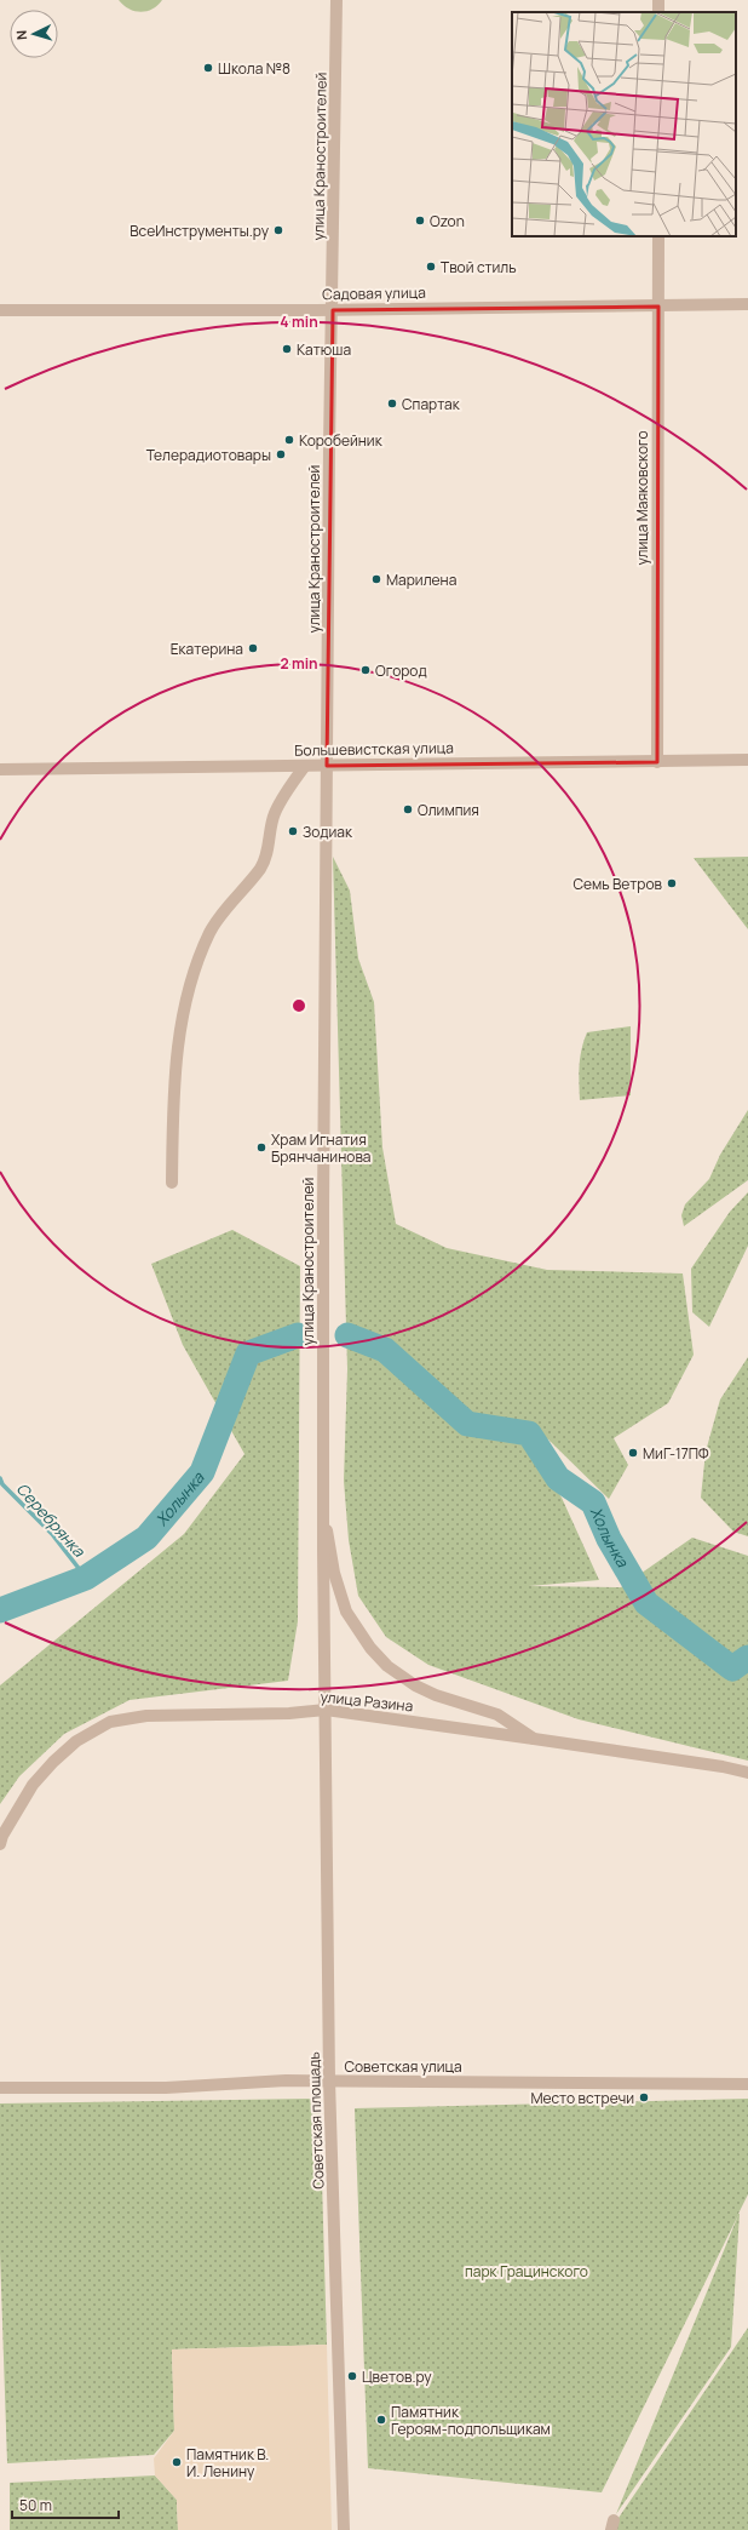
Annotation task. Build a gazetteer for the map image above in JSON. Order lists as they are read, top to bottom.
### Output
{
  "streets": {
    "street": [
      "улица Краностроителей",
      "Садовая улица",
      "улица Маяковского",
      "Большевистская улица",
      "улица Разина",
      "Советская улица",
      "Советская площадь"
    ]
  },
  "crossings": [
    ["улица Краностроителей", "Садовая улица"],
    ["улица Краностроителей", "Большевистская улица"],
    ["улица Краностроителей", "улица Разина"],
    ["улица Краностроителей", "Советская площадь"],
    ["Садовая улица", "улица Маяковского"],
    ["улица Маяковского", "Большевистская улица"],
    ["улица Разина", "Советская площадь"],
    ["Советская улица", "Советская площадь"]
  ],
  "water": ["Холынка", "Серебрянка"],
  "parks": ["парк Грацинского"],
  "places": [
    "Школа №8",
    "Ozon",
    "ВсеИнструменты.ру",
    "Твой стиль",
    "Катюша",
    "Спартак",
    "Коробейник",
    "Телерадиотовары",
    "Марилена",
    "Екатерина",
    "Огород",
    "Олимпия",
    "Зодиак",
    "Семь Ветров",
    "Храм Игнатия Брянчанинова",
    "МиГ-17ПФ",
    "Место встречи",
    "Цветов.ру",
    "Памятник Героям-подпольщикам",
    "Памятник В. И. Ленину"
  ],
  "scale_bar": "50 m",
  "north": "left",
  "rings": ["4 min", "2 min"]
}
